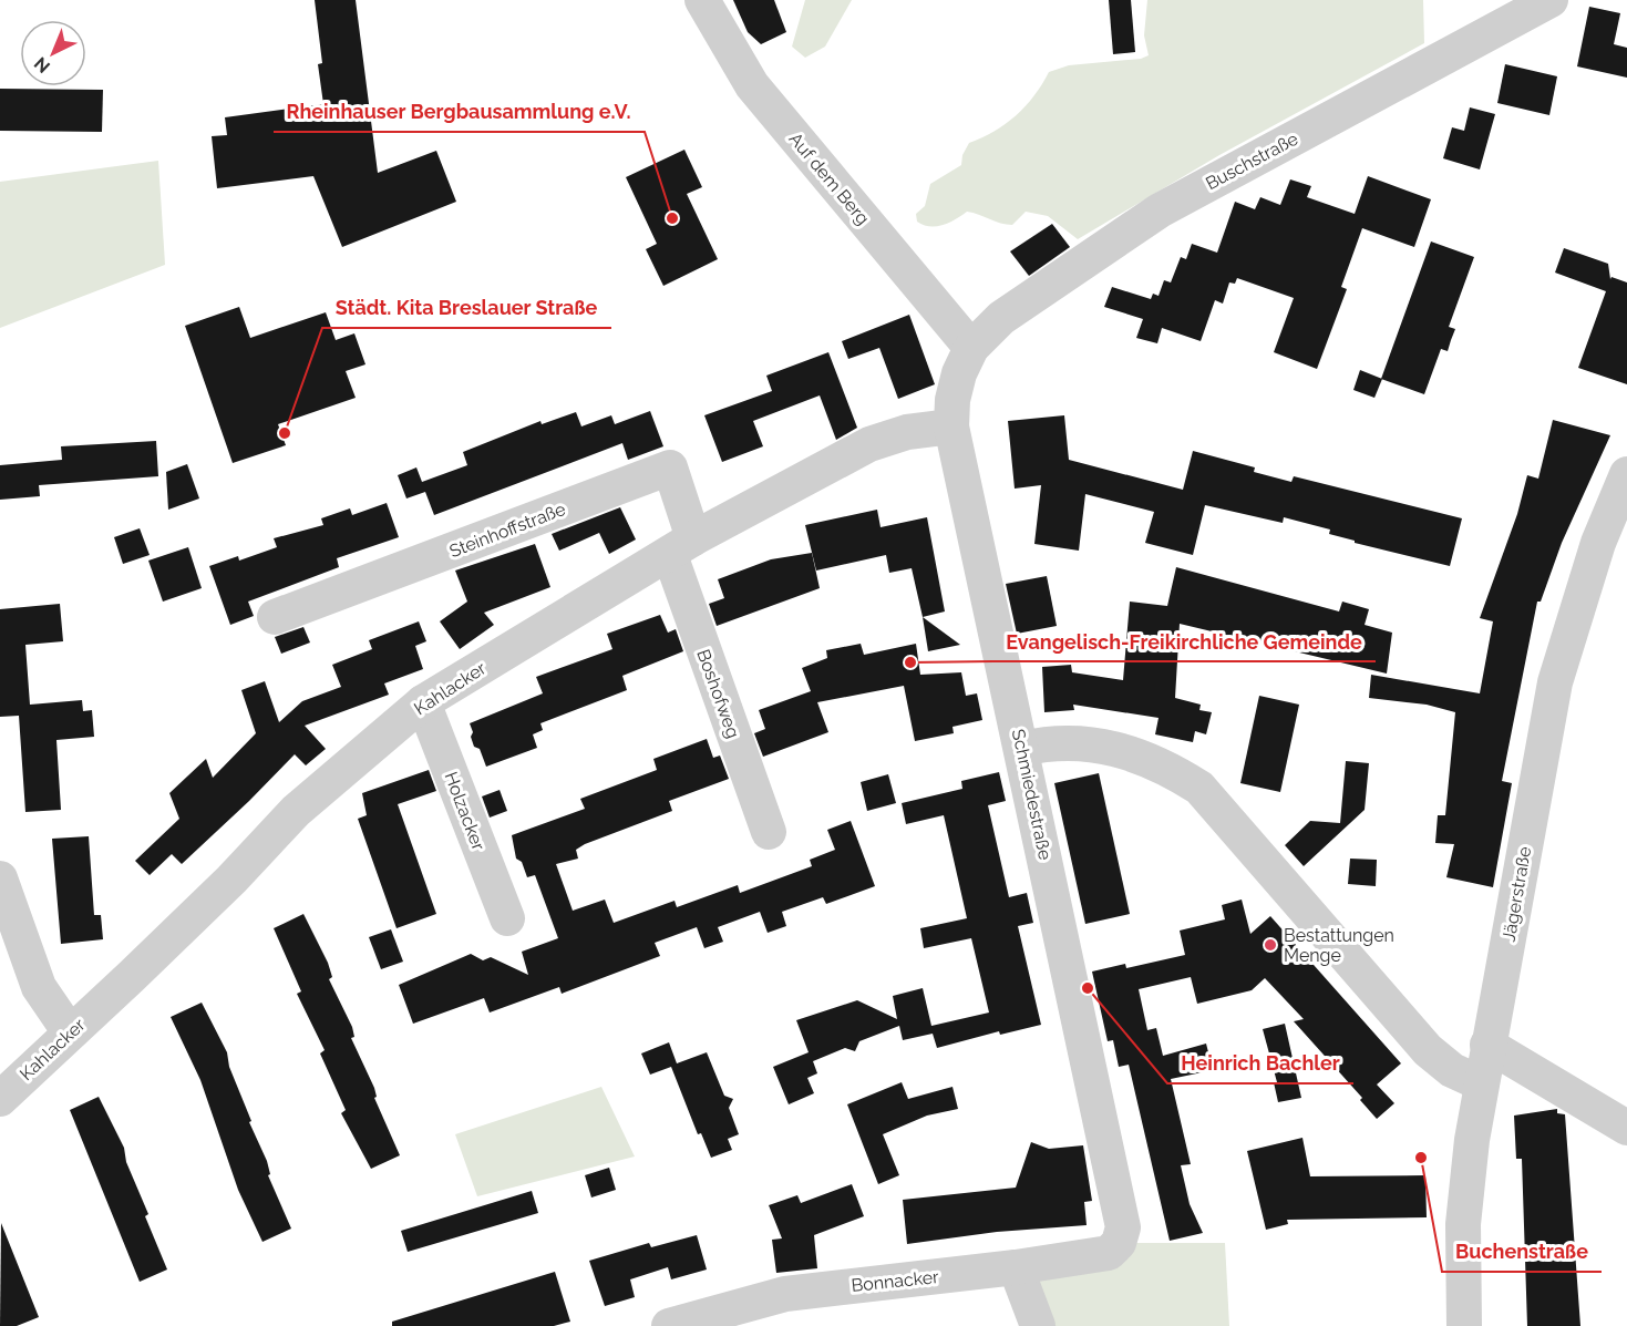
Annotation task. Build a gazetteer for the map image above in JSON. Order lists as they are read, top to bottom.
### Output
{
  "streets": {
    "street": [
      "Buschstraße",
      "Auf dem Berg",
      "Steinhoffstraße",
      "Kahlacker",
      "Boshofweg",
      "Schmiedestraße",
      "Holzacker",
      "Jägerstraße",
      "Bonnacker"
    ]
  },
  "crossings": [
    ["Buschstraße", "Auf dem Berg"],
    ["Buschstraße", "Schmiedestraße"],
    ["Auf dem Berg", "Schmiedestraße"],
    ["Steinhoffstraße", "Kahlacker"],
    ["Steinhoffstraße", "Boshofweg"],
    ["Kahlacker", "Boshofweg"],
    ["Kahlacker", "Schmiedestraße"],
    ["Kahlacker", "Holzacker"],
    ["Schmiedestraße", "Bonnacker"]
  ],
  "places": [
    "Rheinhauser Bergbausammlung e.V.",
    "Städt. Kita Breslauer Straße",
    "Evangelisch-Freikirchliche Gemeinde",
    "Bestattungen Menge",
    "Heinrich Bachler",
    "Buchenstraße"
  ],
  "north": "bottom left"
}
